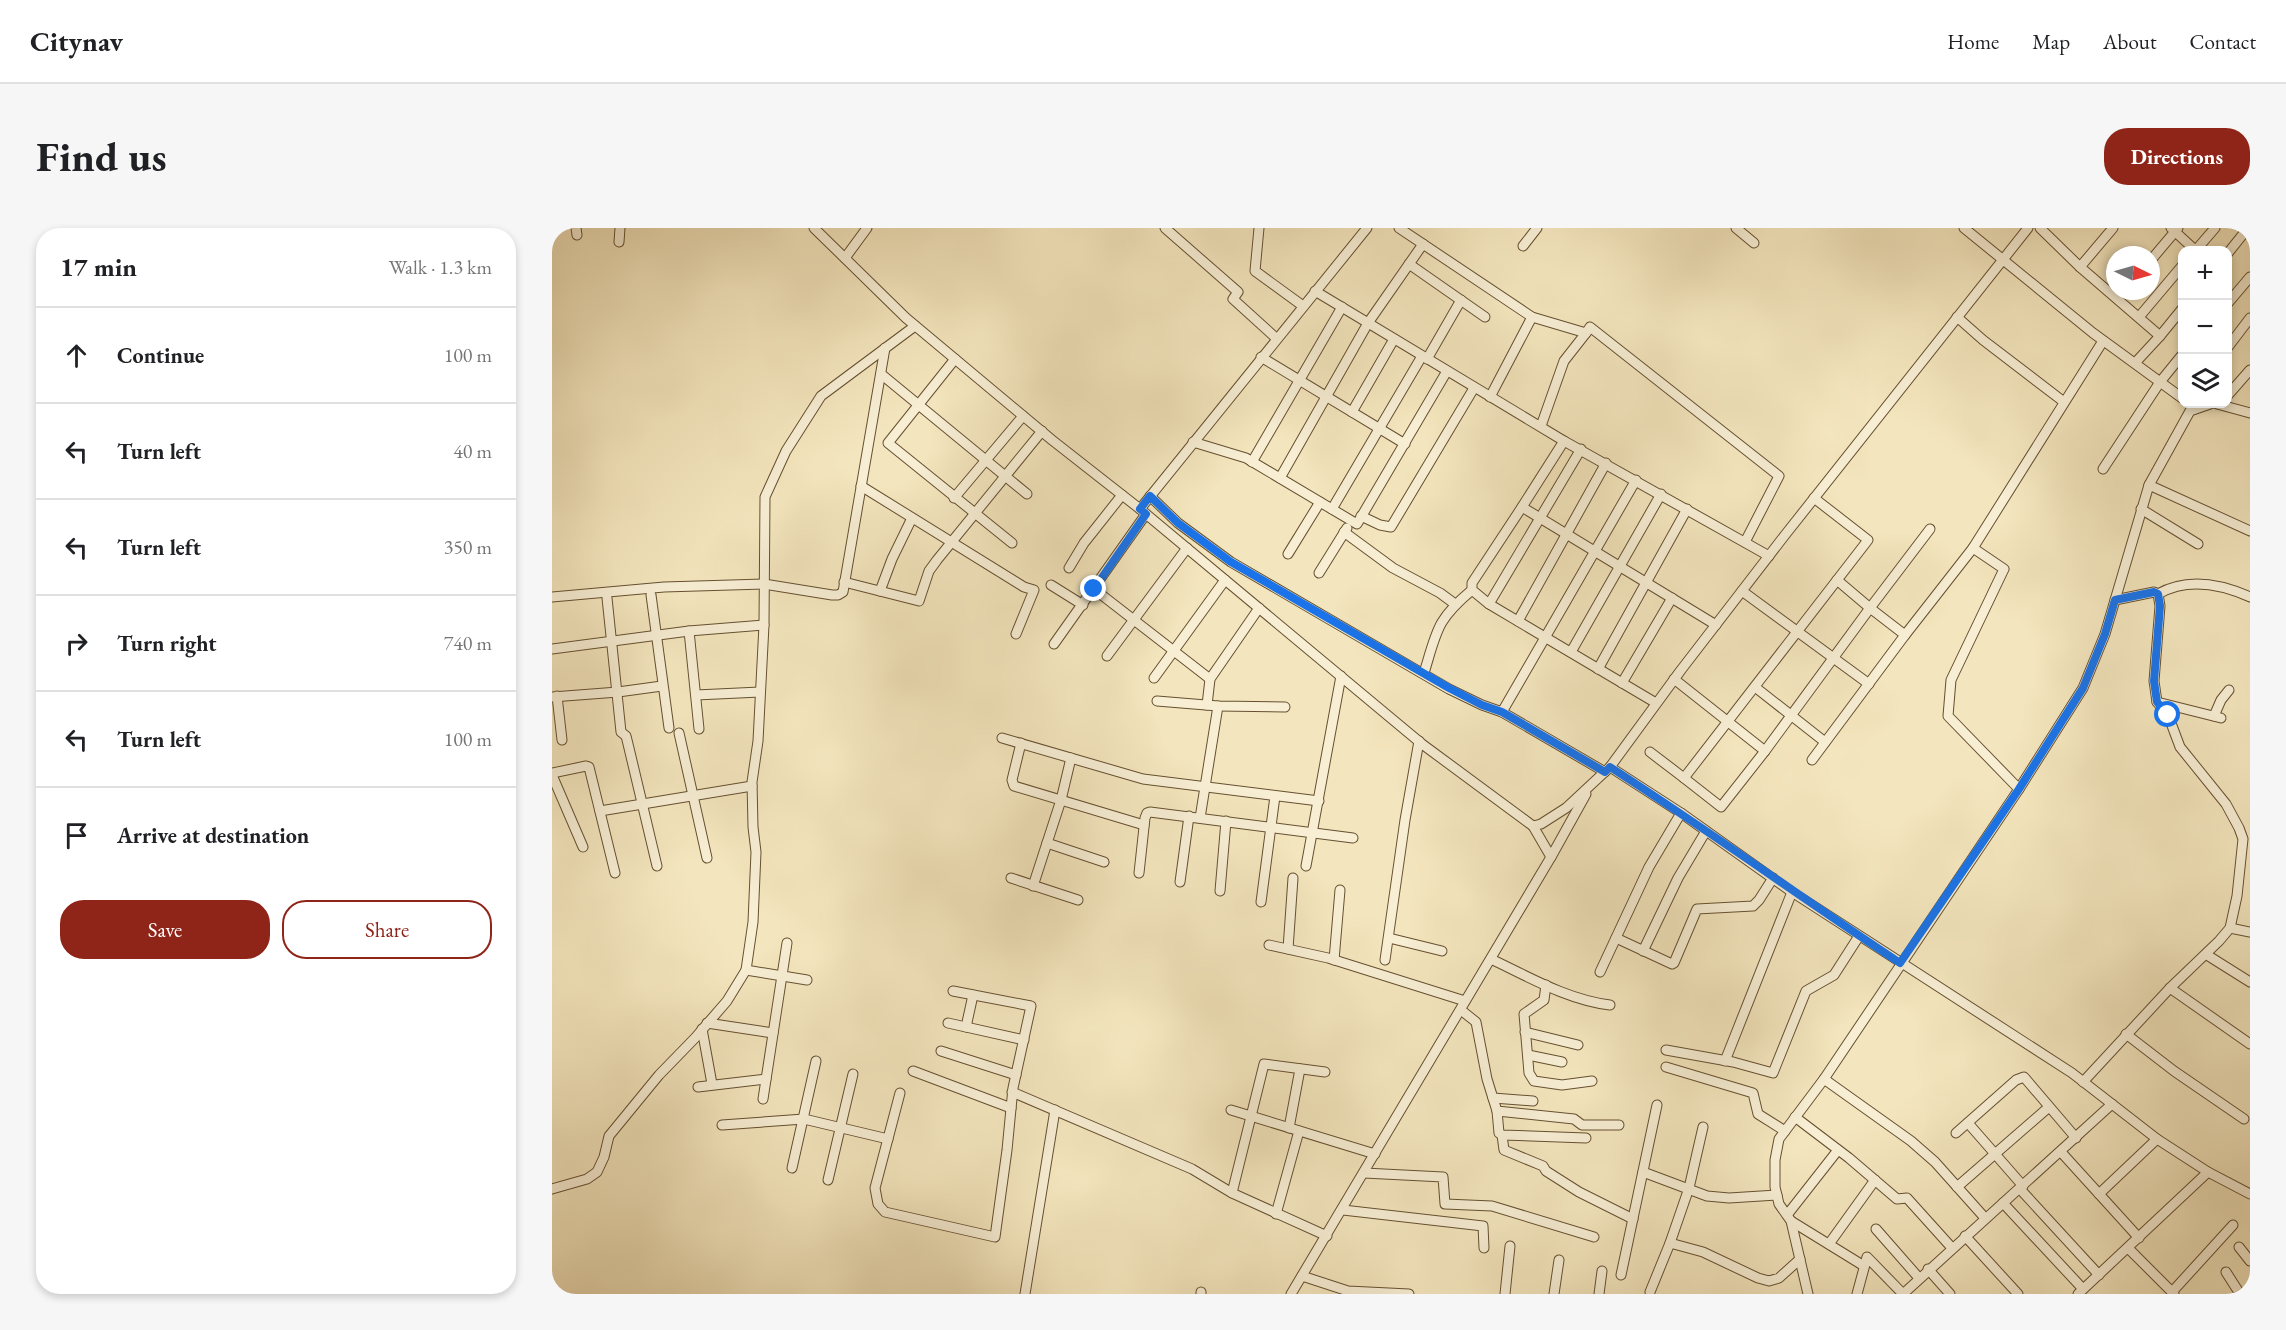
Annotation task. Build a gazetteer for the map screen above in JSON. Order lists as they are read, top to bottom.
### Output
{
  "north": "right",
  "page": {
    "header": "Citynav",
    "nav": [
      "Home",
      "Map",
      "About",
      "Contact"
    ],
    "buttons": [
      "Directions",
      ["Save", "Share"]
    ],
    "title": "Find us",
    "heading": ["17 min", "Walk · 1.3 km"],
    "map_buttons": ["+", "−"],
    "list": [
      ["Continue", "100 m"],
      ["Turn left", "40 m"],
      ["Turn left", "350 m"],
      ["Turn right", "740 m"],
      ["Turn left", "100 m"],
      "Arrive at destination"
    ]
  }
}
